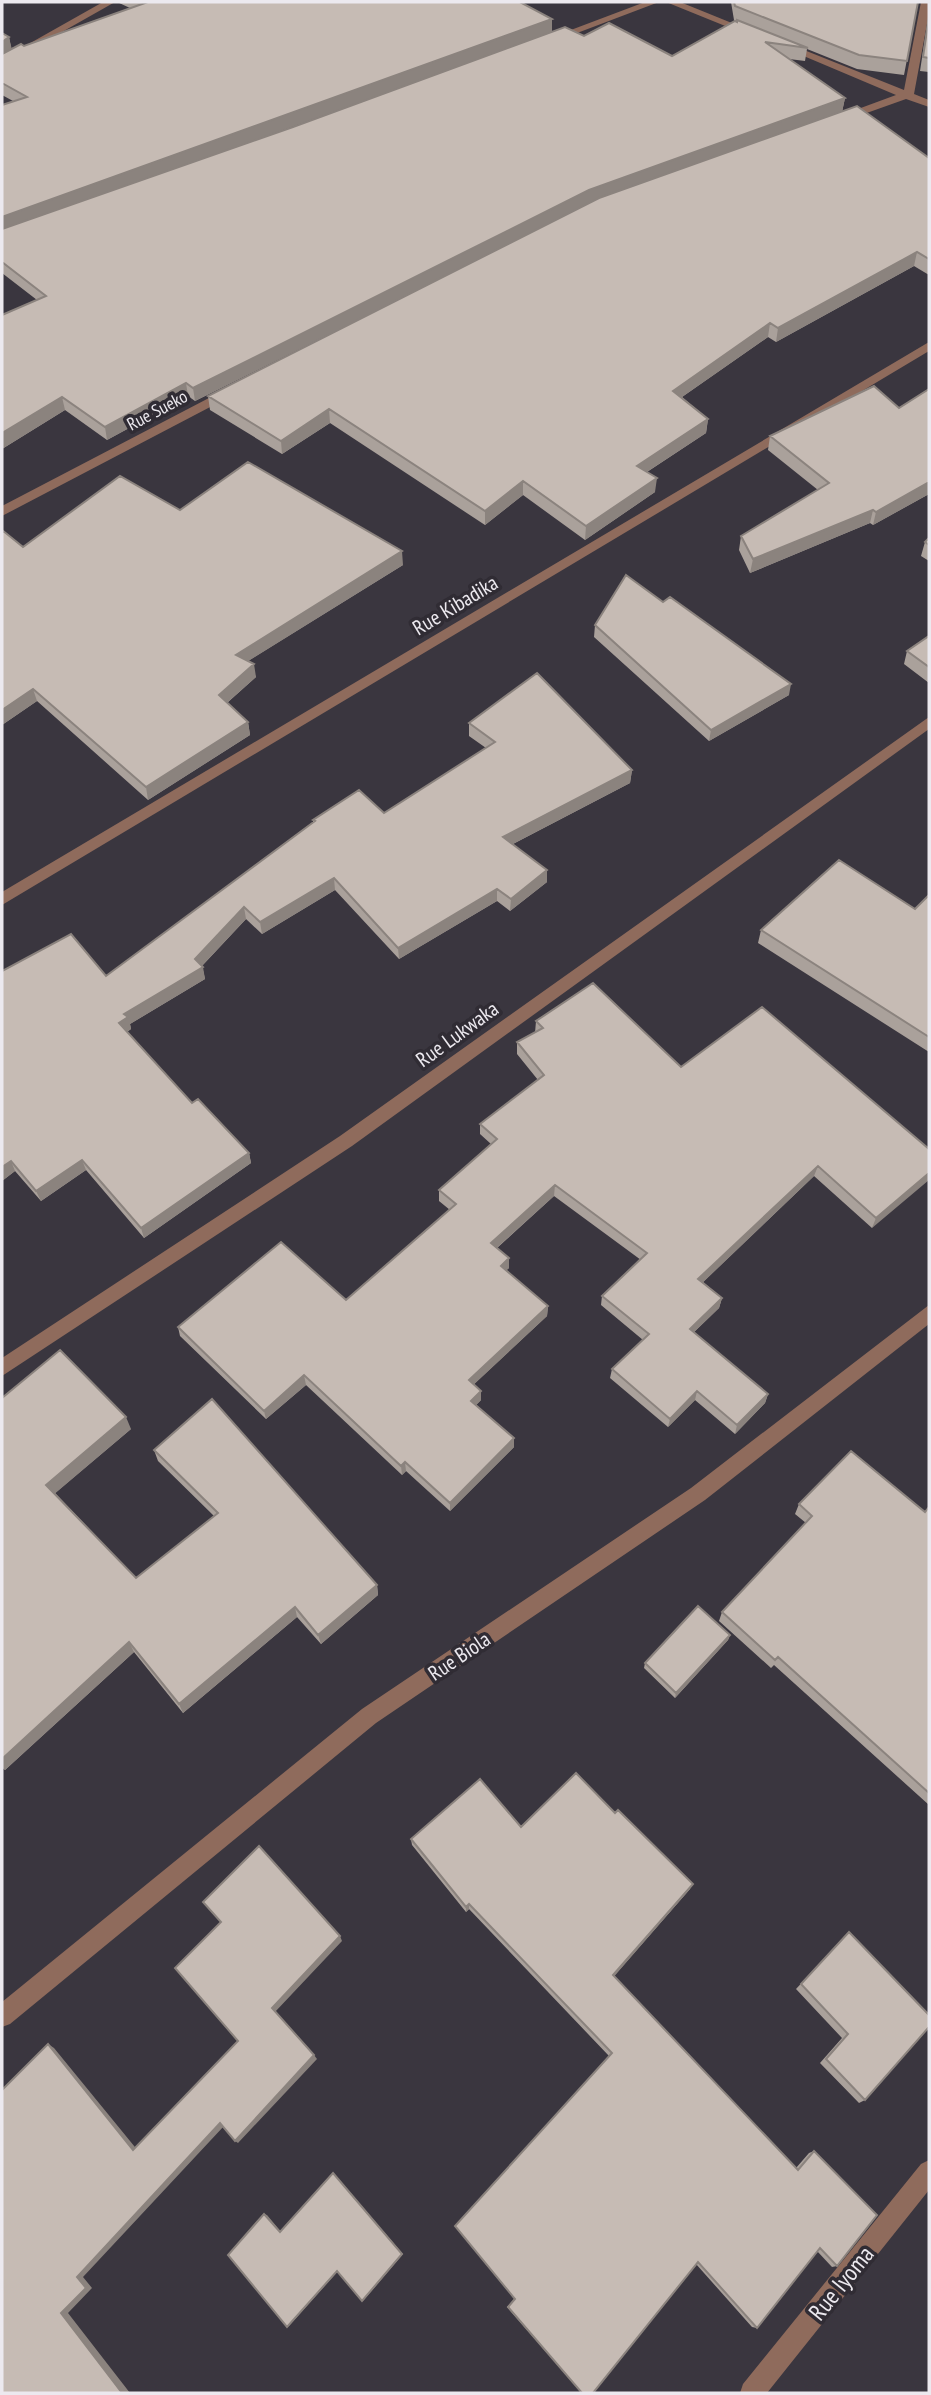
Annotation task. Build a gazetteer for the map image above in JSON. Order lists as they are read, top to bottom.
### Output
{
  "streets": {
    "street": [
      "Rue Sueko",
      "Rue Kibadika",
      "Rue Lukwaka",
      "Rue Biola",
      "Rue Iyoma"
    ]
  }
}
